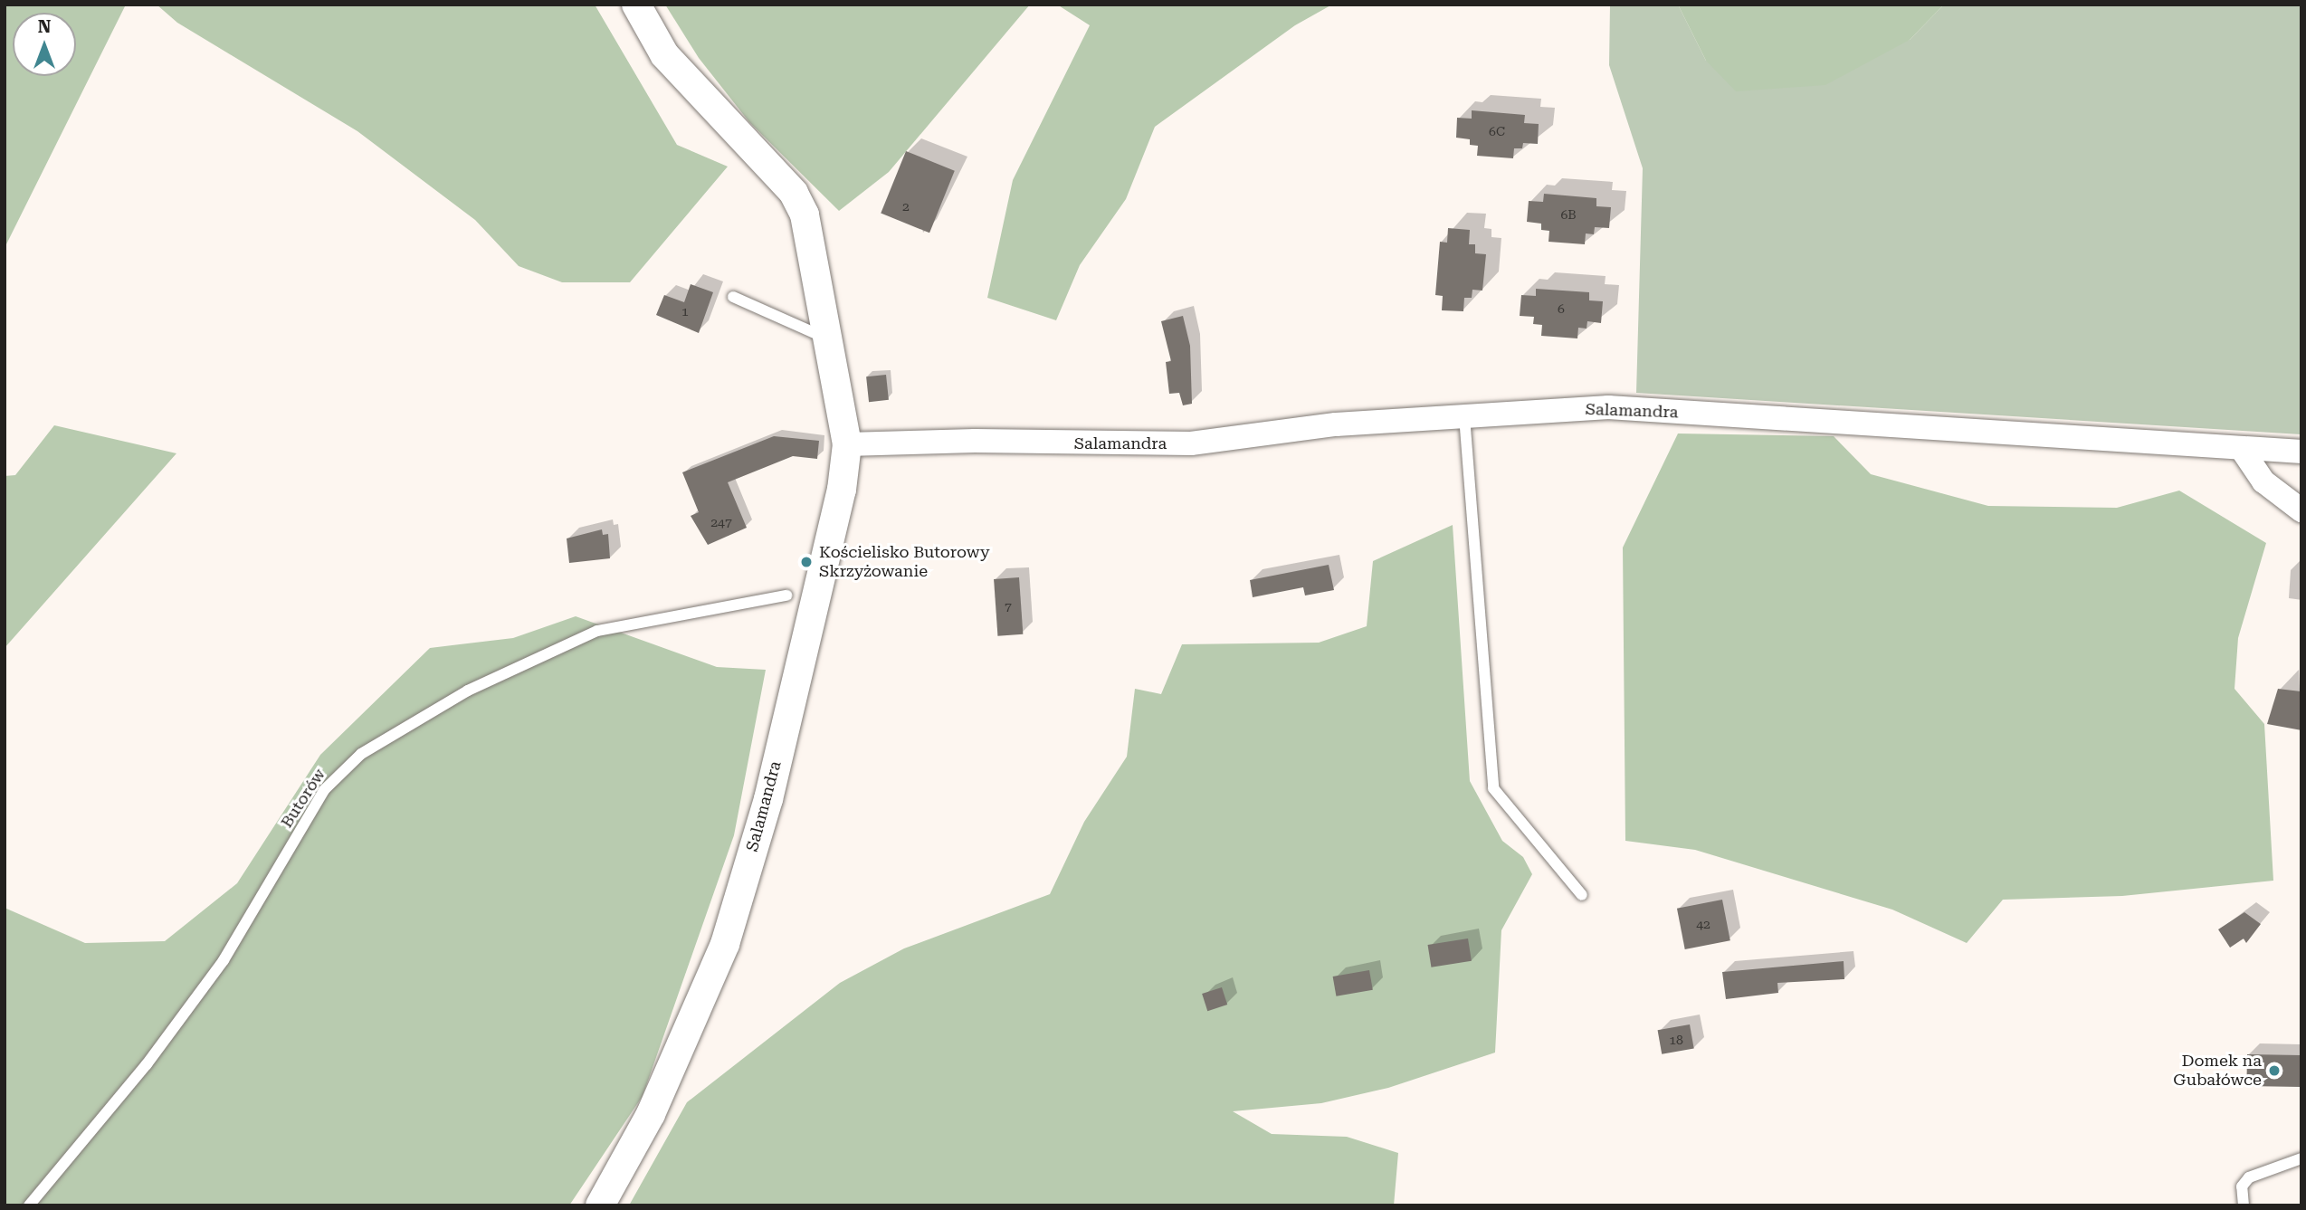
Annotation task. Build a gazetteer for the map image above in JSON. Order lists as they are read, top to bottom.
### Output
{
  "streets": {
    "street": ["Salamandra"],
    "lane": ["Butorów"]
  },
  "crossings": [
    ["Salamandra", "Butorów"]
  ],
  "places": ["Kościelisko Butorowy Skrzyżowanie", "Domek na Gubałówce"],
  "house_numbers": [
    "6C",
    "2",
    "6B",
    "6",
    "1",
    "247",
    "7",
    "42",
    "18"
  ],
  "north": "top"
}
